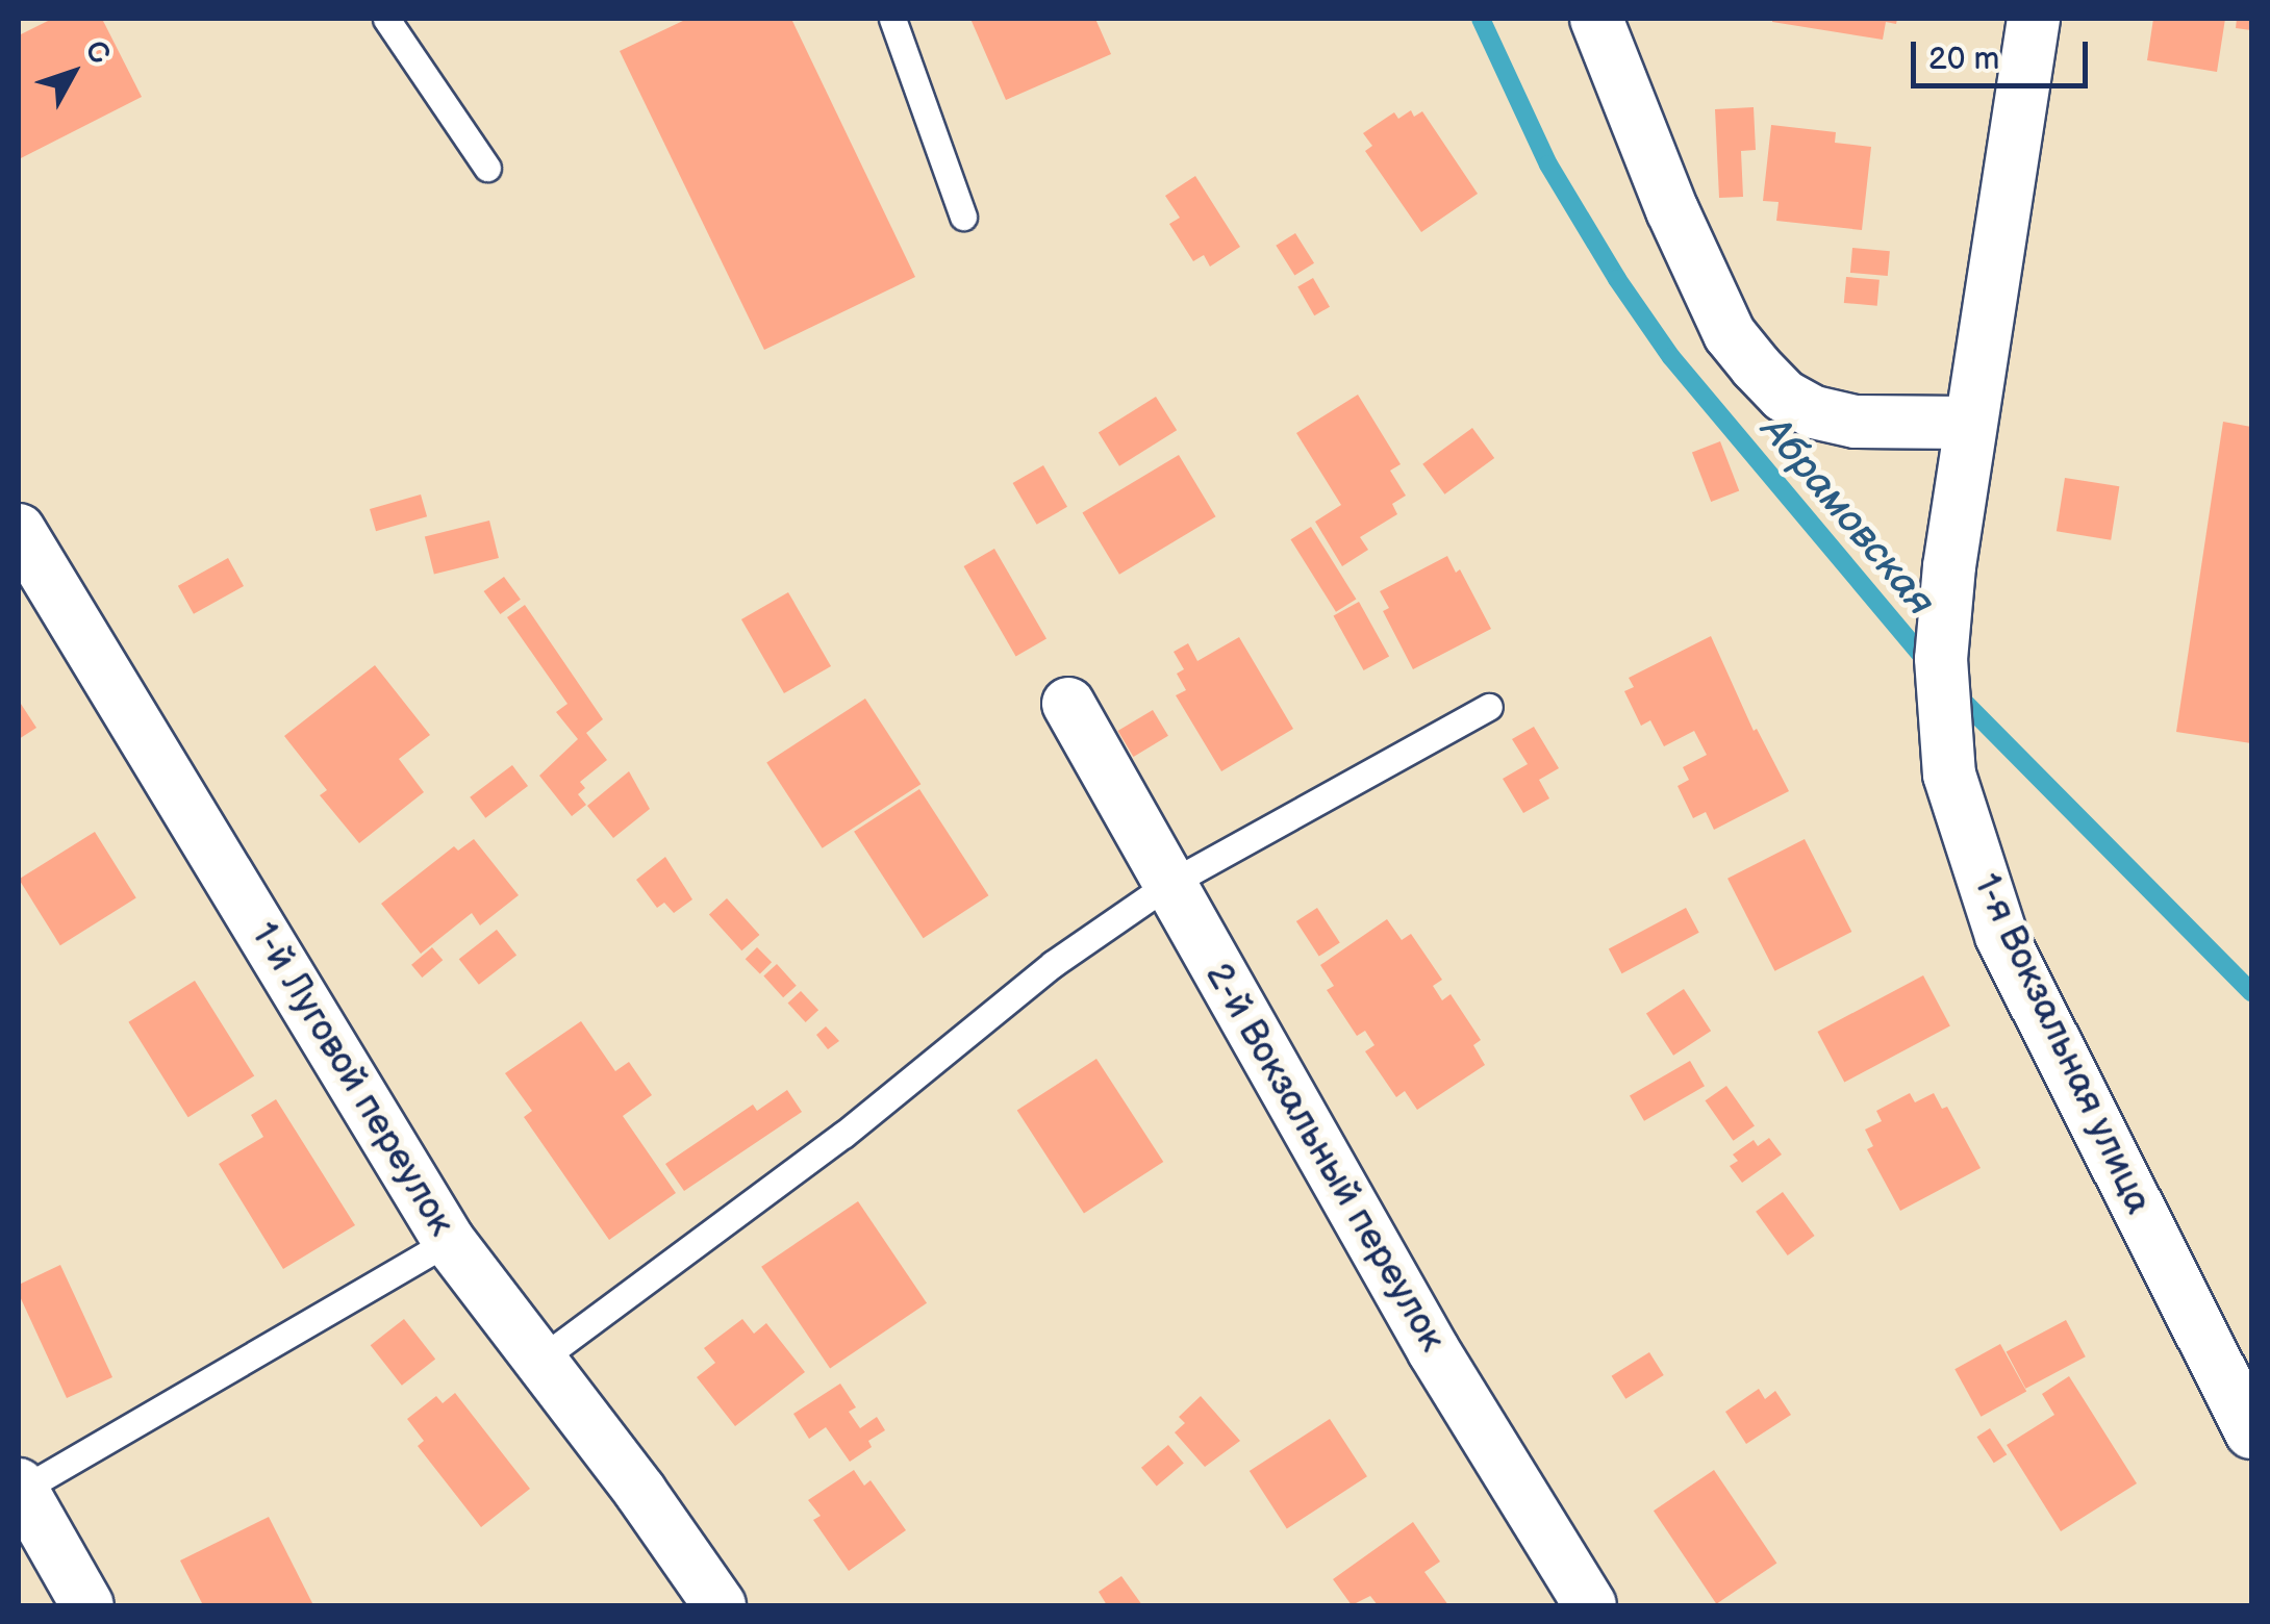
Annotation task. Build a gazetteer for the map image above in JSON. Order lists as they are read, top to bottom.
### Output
{
  "streets": {
    "street": ["1-я Вокзальная улица", "1-й Луговой переулок", "2-й Вокзальный переулок"]
  },
  "water": ["Абрамовская"],
  "scale_bar": "20 m",
  "north": "top right"
}
